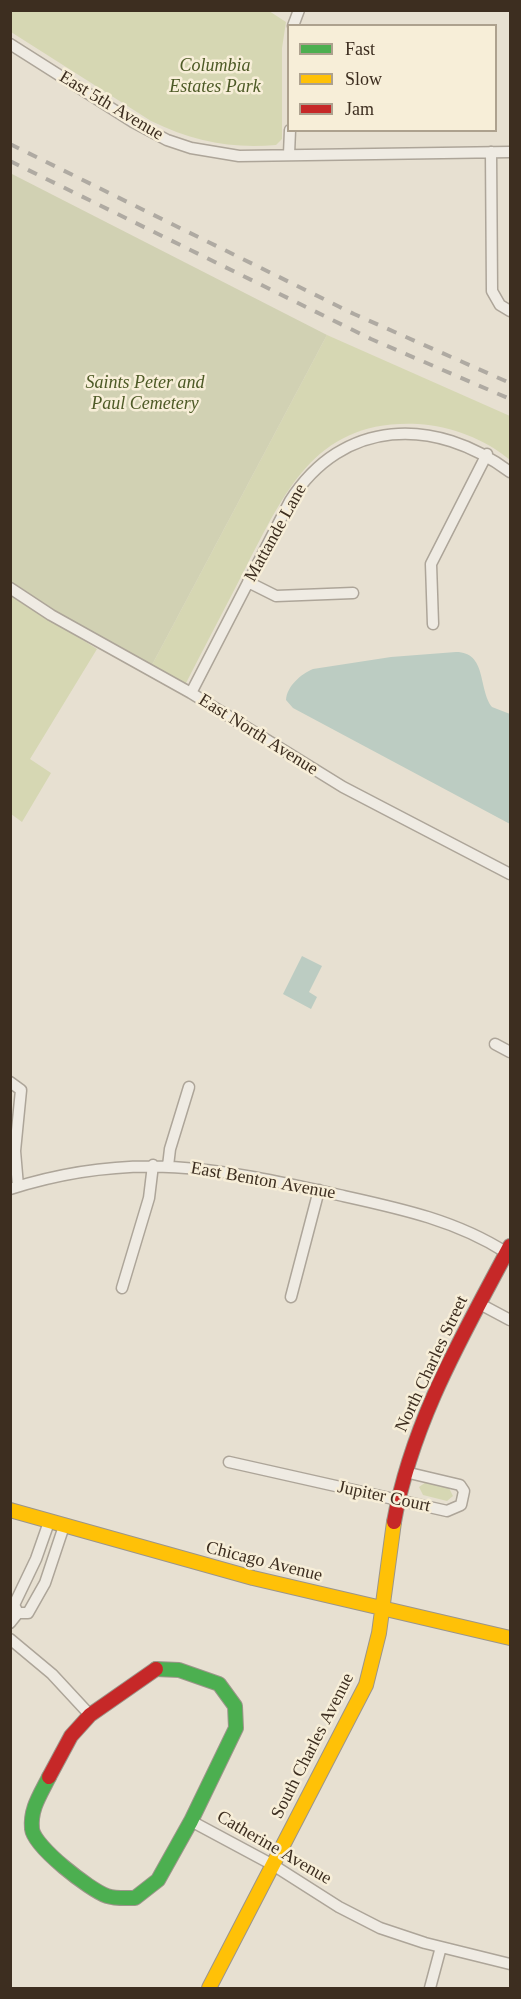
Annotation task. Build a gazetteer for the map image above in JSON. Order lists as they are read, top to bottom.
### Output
{
  "streets": {
    "street": [
      "East 5th Avenue",
      "Mattande Lane",
      "East North Avenue",
      "East Benton Avenue",
      "North Charles Street",
      "Jupiter Court",
      "Chicago Avenue",
      "South Charles Avenue",
      "Catherine Avenue"
    ]
  },
  "crossings": [
    ["Mattande Lane", "East North Avenue"],
    ["East Benton Avenue", "North Charles Street"],
    ["North Charles Street", "Jupiter Court"],
    ["North Charles Street", "Chicago Avenue"],
    ["North Charles Street", "South Charles Avenue"],
    ["Chicago Avenue", "South Charles Avenue"],
    ["South Charles Avenue", "Catherine Avenue"]
  ],
  "parks": ["Columbia Estates Park", "Saints Peter and Paul Cemetery"],
  "legend": ["Fast", "Slow", "Jam"]
}
